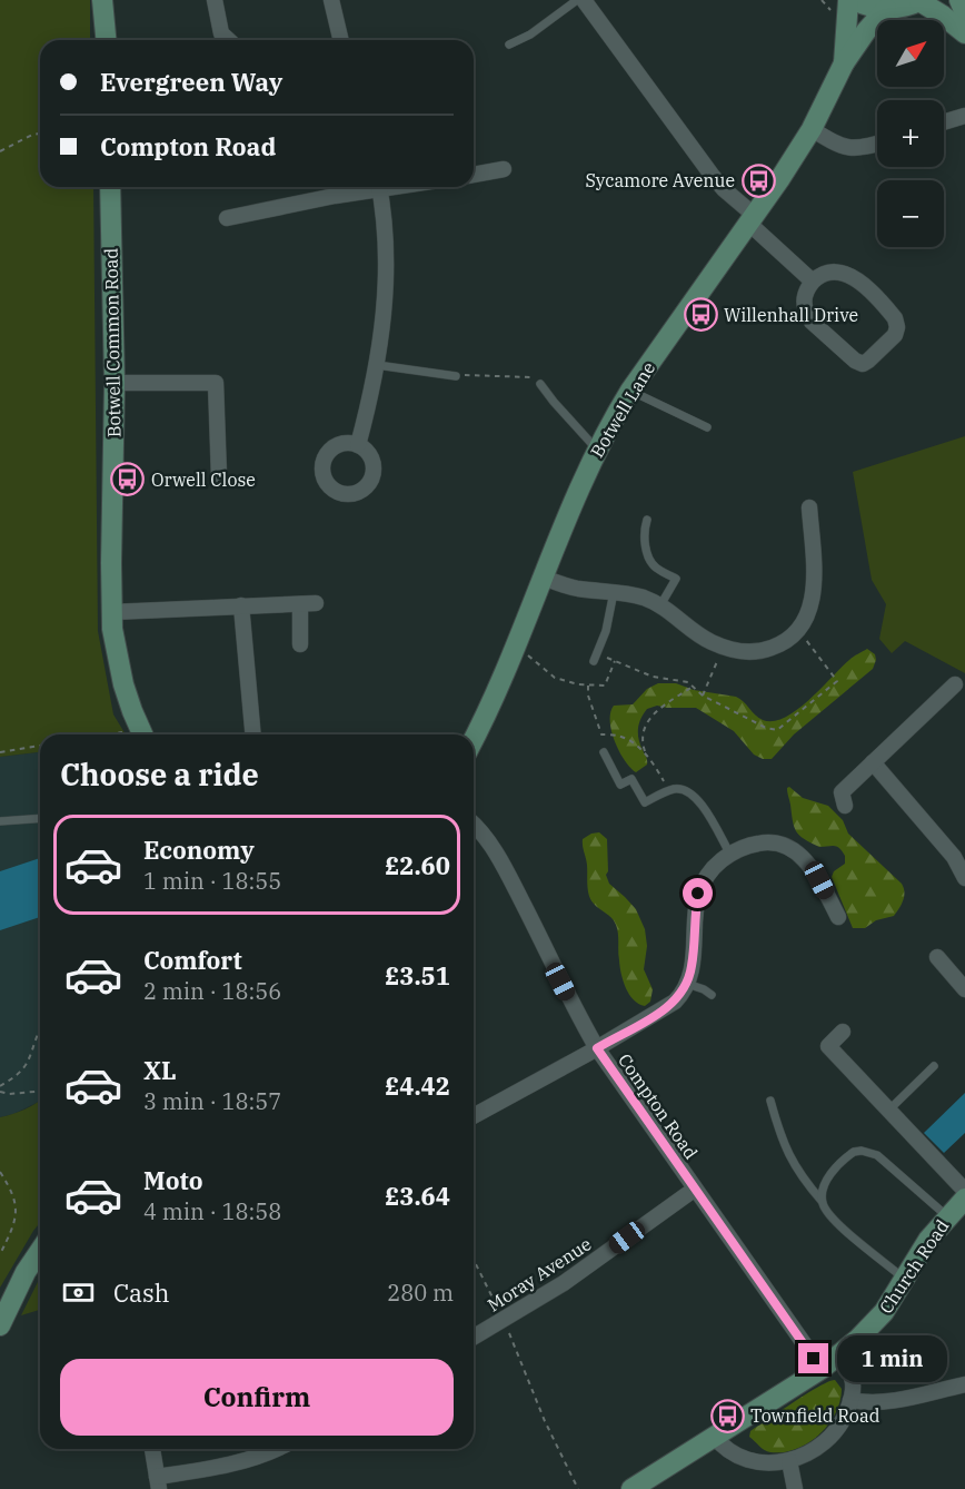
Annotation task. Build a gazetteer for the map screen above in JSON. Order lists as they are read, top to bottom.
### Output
{
  "streets": {
    "street": [
      "Botwell Common Road",
      "Botwell Lane",
      "Compton Road",
      "Church Road",
      "Moray Avenue"
    ]
  },
  "crossings": [
    ["Compton Road", "Church Road"],
    ["Compton Road", "Moray Avenue"]
  ],
  "places": {
    "bus stop": [
      "Sycamore Avenue",
      "Willenhall Drive",
      "Orwell Close",
      "Townfield Road"
    ]
  },
  "north": "top right",
  "page": {
    "map_buttons": ["+", "−"],
    "banner": ["Evergreen Way", "Compton Road"],
    "heading": "Choose a ride",
    "list": [
      {
        "name": "Economy",
        "note": "1 min · 18:55",
        "value": "£2.60"
      },
      {
        "name": "Comfort",
        "note": "2 min · 18:56",
        "value": "£3.51"
      },
      {
        "name": "XL",
        "note": "3 min · 18:57",
        "value": "£4.42"
      },
      {
        "name": "Moto",
        "note": "4 min · 18:58",
        "value": "£3.64"
      }
    ],
    "pay": ["Cash", "280 m"],
    "bubble": "1 min",
    "buttons": "Confirm"
  }
}
